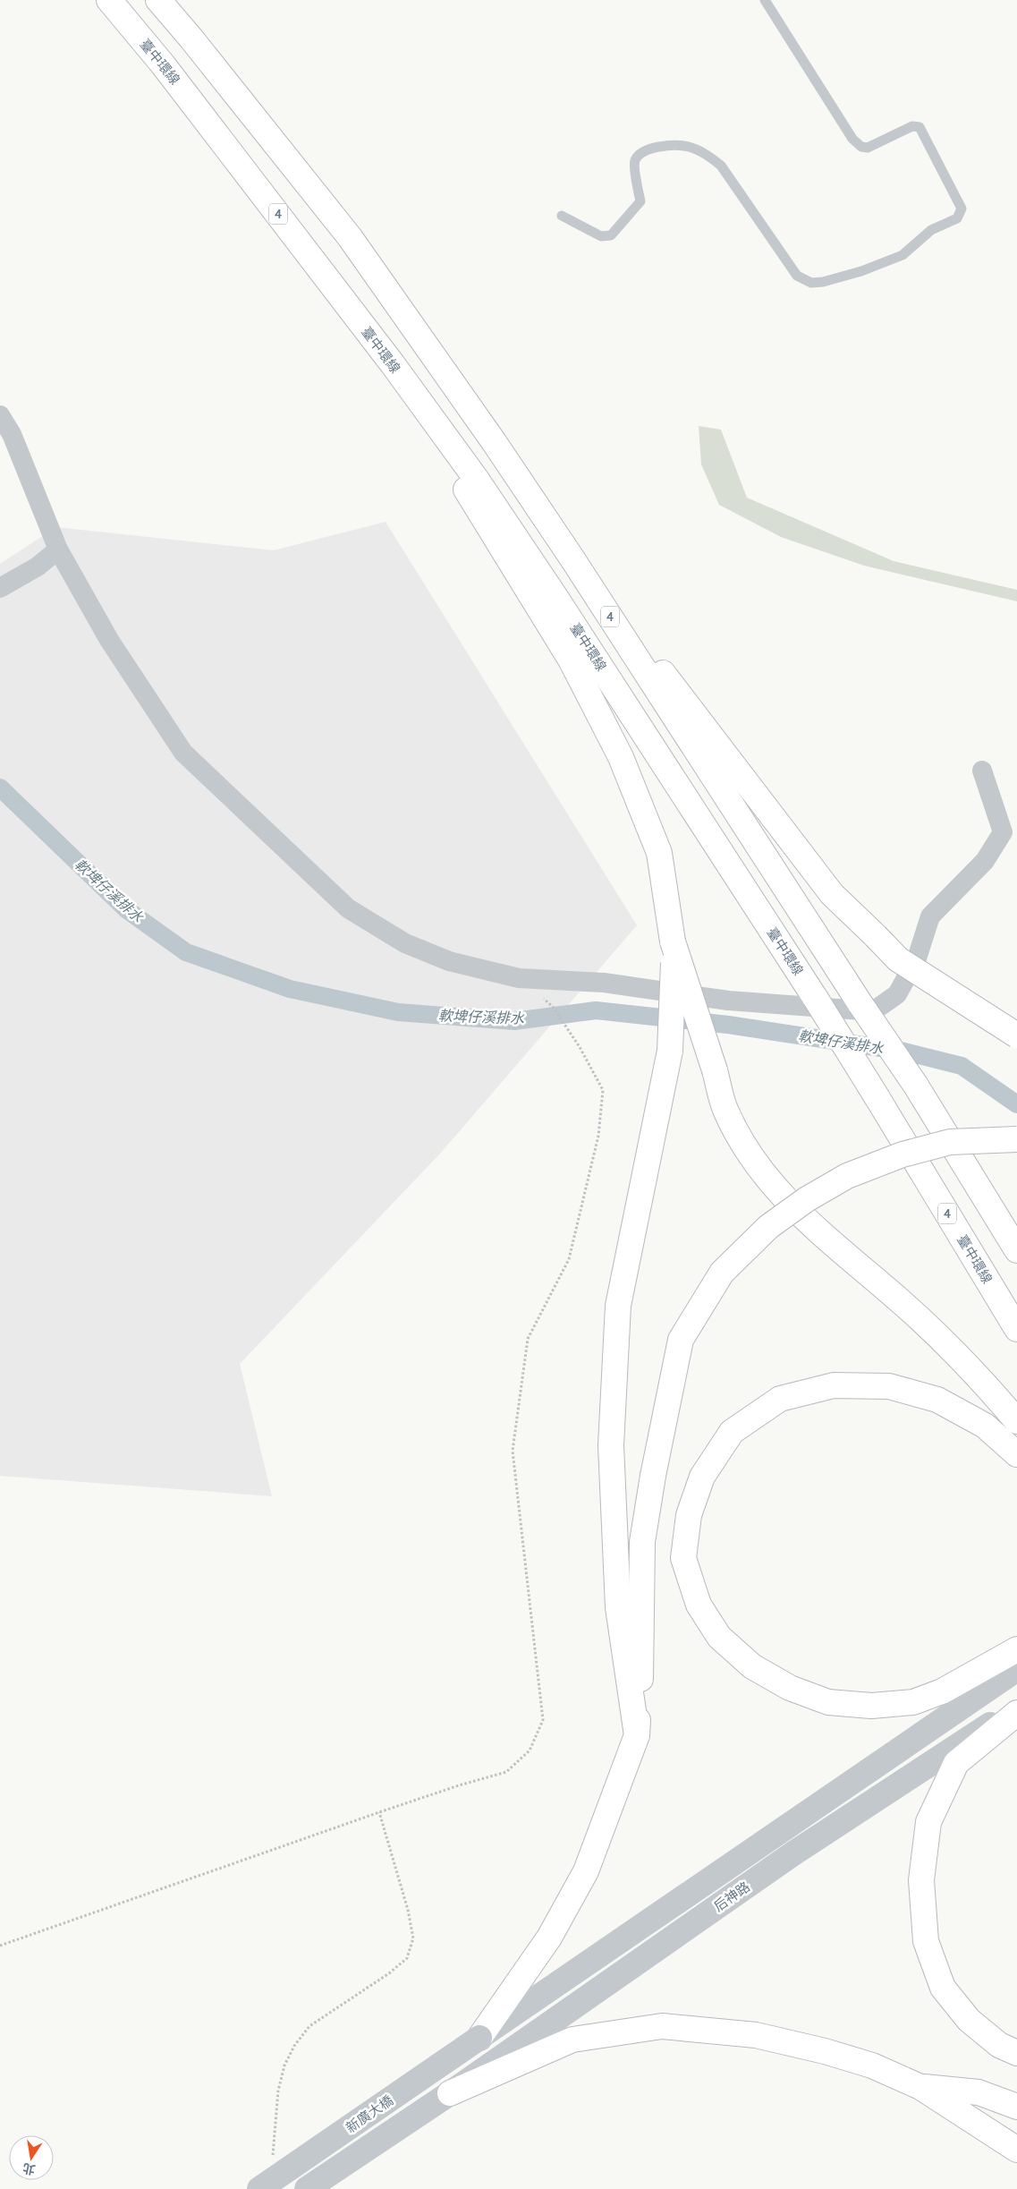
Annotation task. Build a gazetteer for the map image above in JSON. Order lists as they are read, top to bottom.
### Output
{
  "streets": {
    "highway": ["臺中環線", "4"],
    "street": ["后神路", "新廣大橋"]
  },
  "crossings": [
    ["后神路", "新廣大橋"]
  ],
  "water": ["軟埤仔溪排水"],
  "north": "bottom"
}
